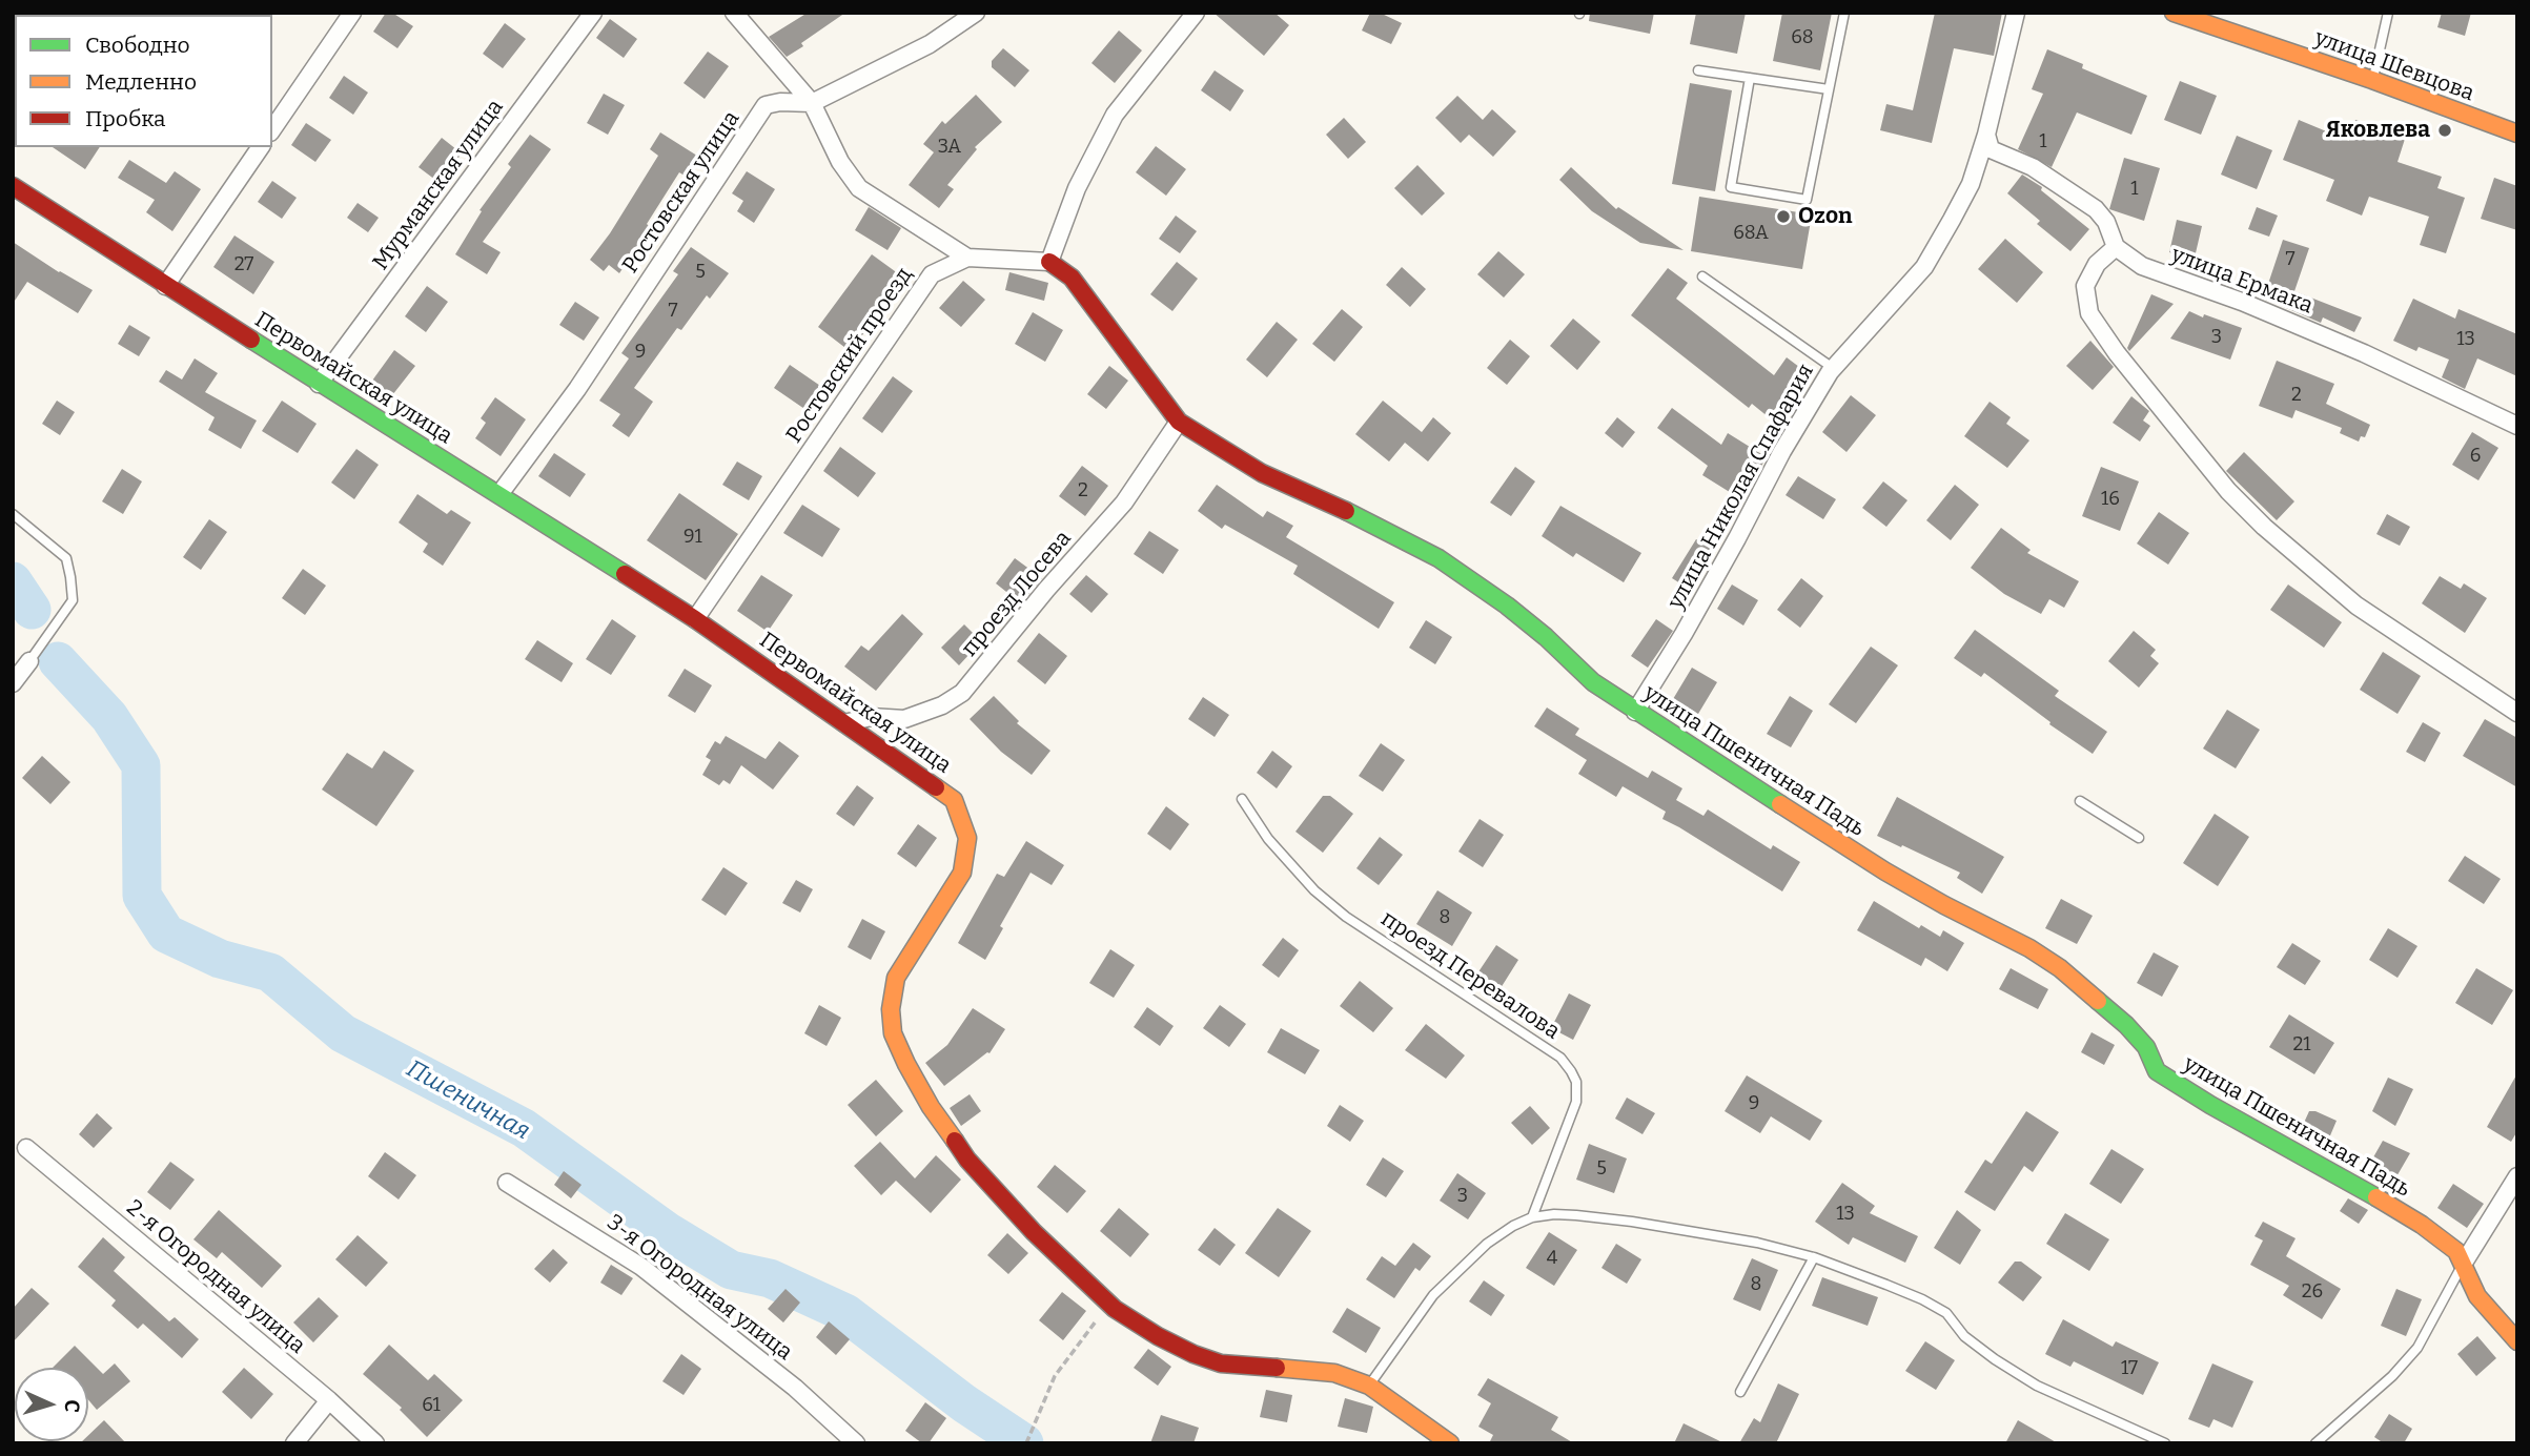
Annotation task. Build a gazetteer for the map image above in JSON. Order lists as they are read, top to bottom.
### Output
{
  "streets": {
    "street": [
      "улица Шевцова",
      "Мурманская улица",
      "Ростовская улица",
      "улица Ермака",
      "Ростовский проезд",
      "Первомайская улица",
      "улица Николая Спафария",
      "проезд Лосева",
      "улица Пшеничная Падь",
      "2-я Огородная улица",
      "3-я Огородная улица"
    ],
    "lane": ["проезд Перевалова"]
  },
  "crossings": [
    ["Мурманская улица", "Первомайская улица"],
    ["Ростовская улица", "Первомайская улица"],
    ["Ростовский проезд", "Первомайская улица"],
    ["Ростовский проезд", "улица Пшеничная Падь"],
    ["Первомайская улица", "проезд Лосева"],
    ["улица Николая Спафария", "улица Пшеничная Падь"],
    ["проезд Лосева", "улица Пшеничная Падь"]
  ],
  "water": ["Пшеничная"],
  "places": ["Яковлева", "Ozon"],
  "house_numbers": [
    "68",
    "1",
    "3А",
    "1",
    "68А",
    "7",
    "27",
    "5",
    "7",
    "3",
    "13",
    "9",
    "2",
    "6",
    "2",
    "16",
    "91",
    "8",
    "21",
    "9",
    "5",
    "3",
    "13",
    "4",
    "8",
    "26",
    "17",
    "61"
  ],
  "legend": ["Свободно", "Медленно", "Пробка"],
  "north": "right"
}
